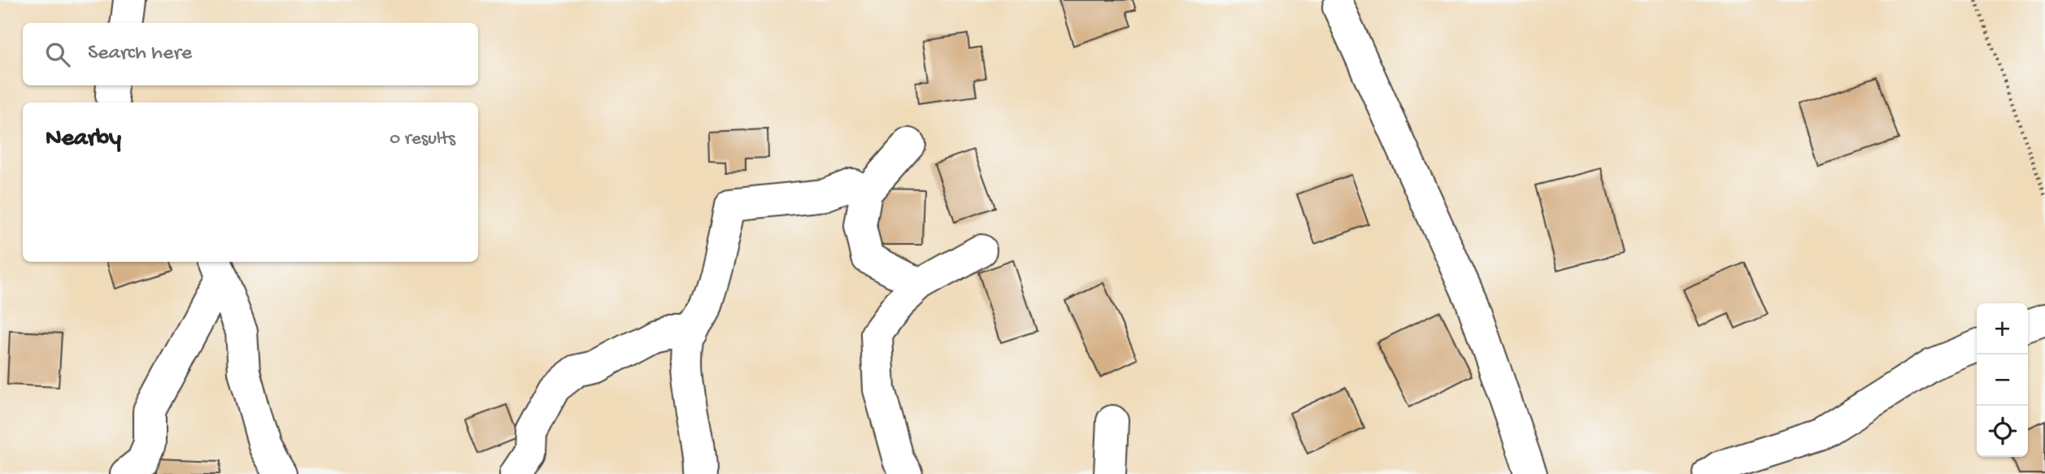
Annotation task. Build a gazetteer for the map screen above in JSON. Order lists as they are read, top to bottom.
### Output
{
  "page": {
    "search": "Search here",
    "heading": ["Nearby", "0 results"],
    "map_buttons": ["+", "−"]
  }
}
